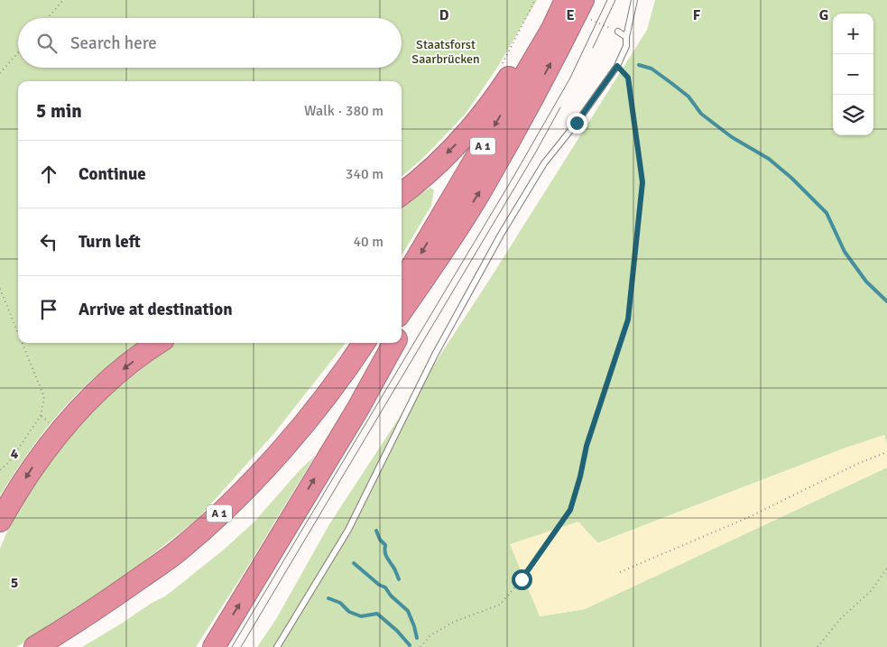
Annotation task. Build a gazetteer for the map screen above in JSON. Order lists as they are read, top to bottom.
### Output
{
  "streets": {
    "highway": ["A 1"]
  },
  "parks": ["Staatsforst Saarbrücken"],
  "page": {
    "map_buttons": ["+", "−"],
    "search": "Search here",
    "heading": ["5 min", "Walk · 380 m"],
    "list": [
      ["Continue", "340 m"],
      ["Turn left", "40 m"],
      "Arrive at destination"
    ]
  },
  "grid": {
    "columns": [
      "D",
      "E",
      "F",
      "G"
    ],
    "rows": ["4", "5"]
  }
}
